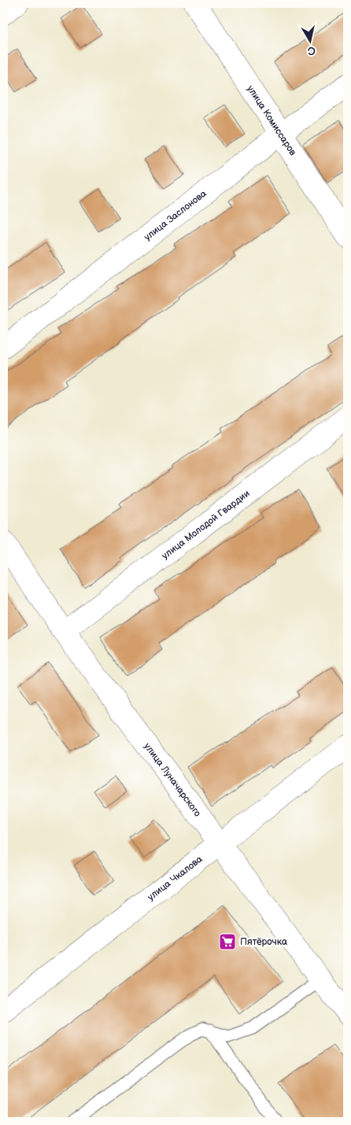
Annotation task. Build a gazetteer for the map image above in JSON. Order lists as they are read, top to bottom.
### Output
{
  "streets": {
    "street": [
      "улица Комиссаров",
      "улица Заслонова",
      "улица Молодой Гвардии",
      "улица Луначарского",
      "улица Чкалова"
    ]
  },
  "crossings": [
    ["улица Комиссаров", "улица Заслонова"],
    ["улица Молодой Гвардии", "улица Луначарского"],
    ["улица Луначарского", "улица Чкалова"]
  ],
  "places": {
    "supermarket": ["Пятёрочка"]
  },
  "north": "bottom"
}
